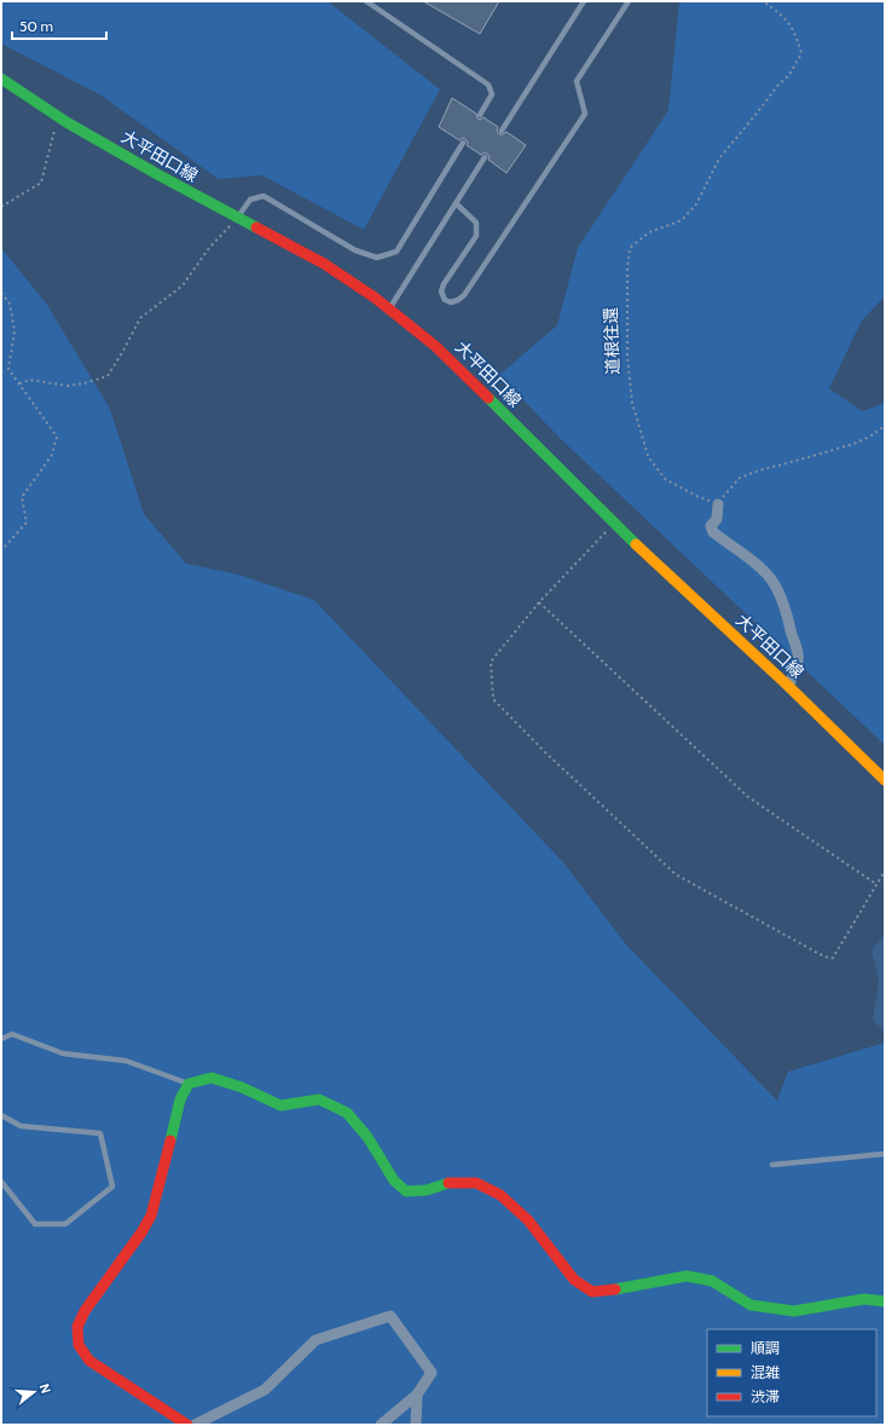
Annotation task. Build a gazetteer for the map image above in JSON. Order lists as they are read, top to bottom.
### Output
{
  "streets": {
    "street": ["大平田口線"],
    "path": ["道根往還"]
  },
  "legend": ["順調", "混雑", "渋滞"],
  "scale_bar": "50 m",
  "north": "right"
}
